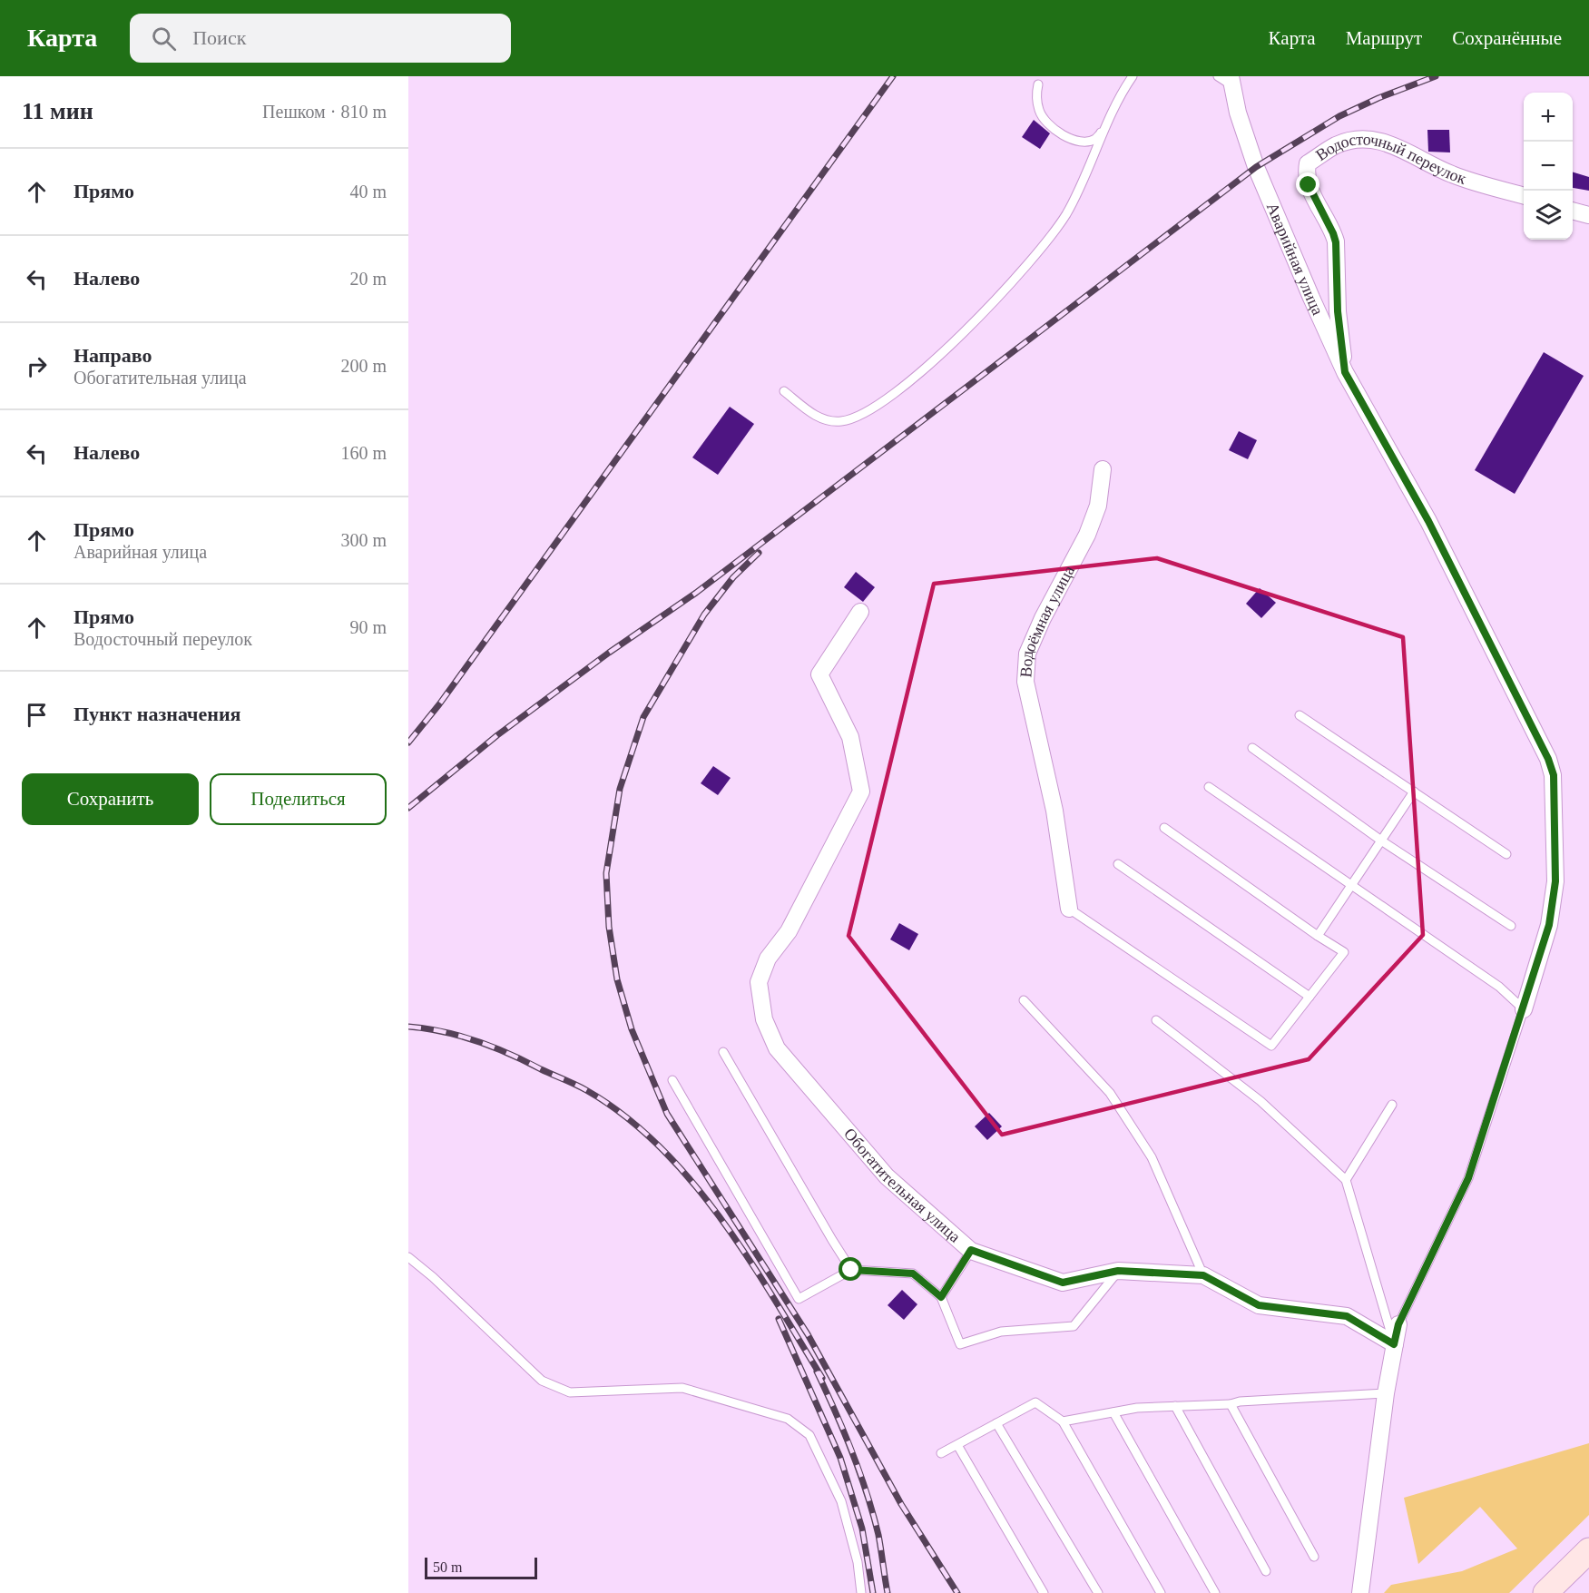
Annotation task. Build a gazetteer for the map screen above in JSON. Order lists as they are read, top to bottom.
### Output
{
  "streets": {
    "street": [
      "Водосточный переулок",
      "Аварийная улица",
      "Водоёмная улица",
      "Обогатительная улица"
    ]
  },
  "crossings": [
    ["Водосточный переулок", "Аварийная улица"]
  ],
  "scale_bar": "50 m",
  "page": {
    "header": "Карта",
    "search": "Поиск",
    "nav": ["Карта", "Маршрут", "Сохранённые"],
    "heading": ["11 мин", "Пешком · 810 m"],
    "map_buttons": ["+", "−"],
    "list": [
      ["Прямо", "40 m"],
      ["Налево", "20 m"],
      ["Направо", "Обогатительная улица", "200 m"],
      ["Налево", "160 m"],
      ["Прямо", "Аварийная улица", "300 m"],
      ["Прямо", "Водосточный переулок", "90 m"],
      "Пункт назначения"
    ],
    "buttons": ["Сохранить", "Поделиться"],
    "scale": "50 m"
  }
}
